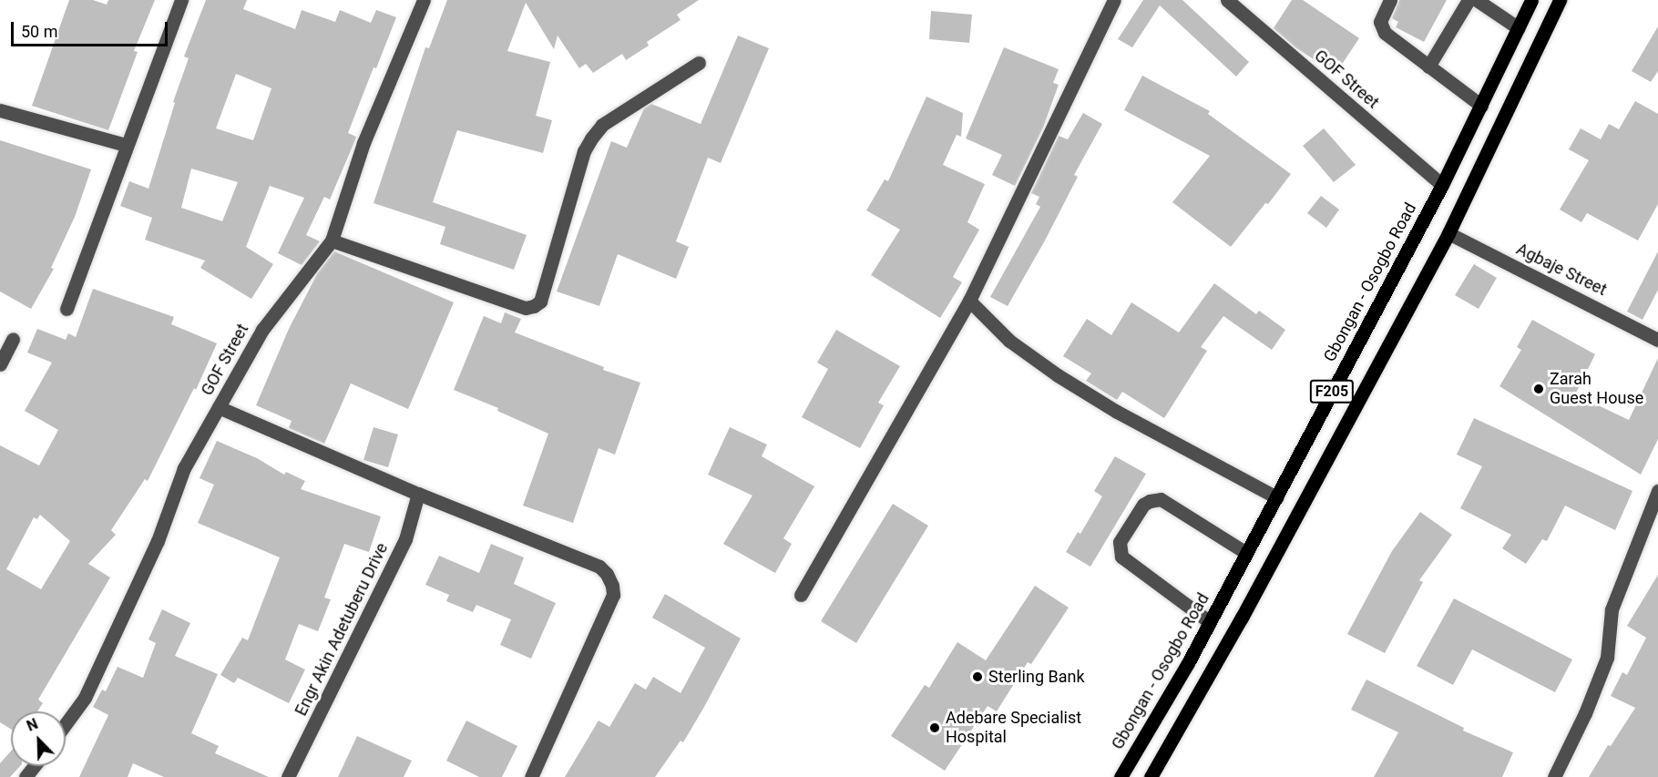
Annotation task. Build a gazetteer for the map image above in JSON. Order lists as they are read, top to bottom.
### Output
{
  "streets": {
    "main road": ["Gbongan - Osogbo Road", "F205"],
    "street": ["GOF Street", "Agbaje Street", "Engr Akin Adetuberu Drive"]
  },
  "crossings": [
    ["GOF Street", "Gbongan - Osogbo Road"],
    ["Agbaje Street", "F205"]
  ],
  "places": ["Zarah Guest House", "Sterling Bank", "Adebare Specialist Hospital"],
  "scale_bar": "50 m",
  "north": "top left"
}
